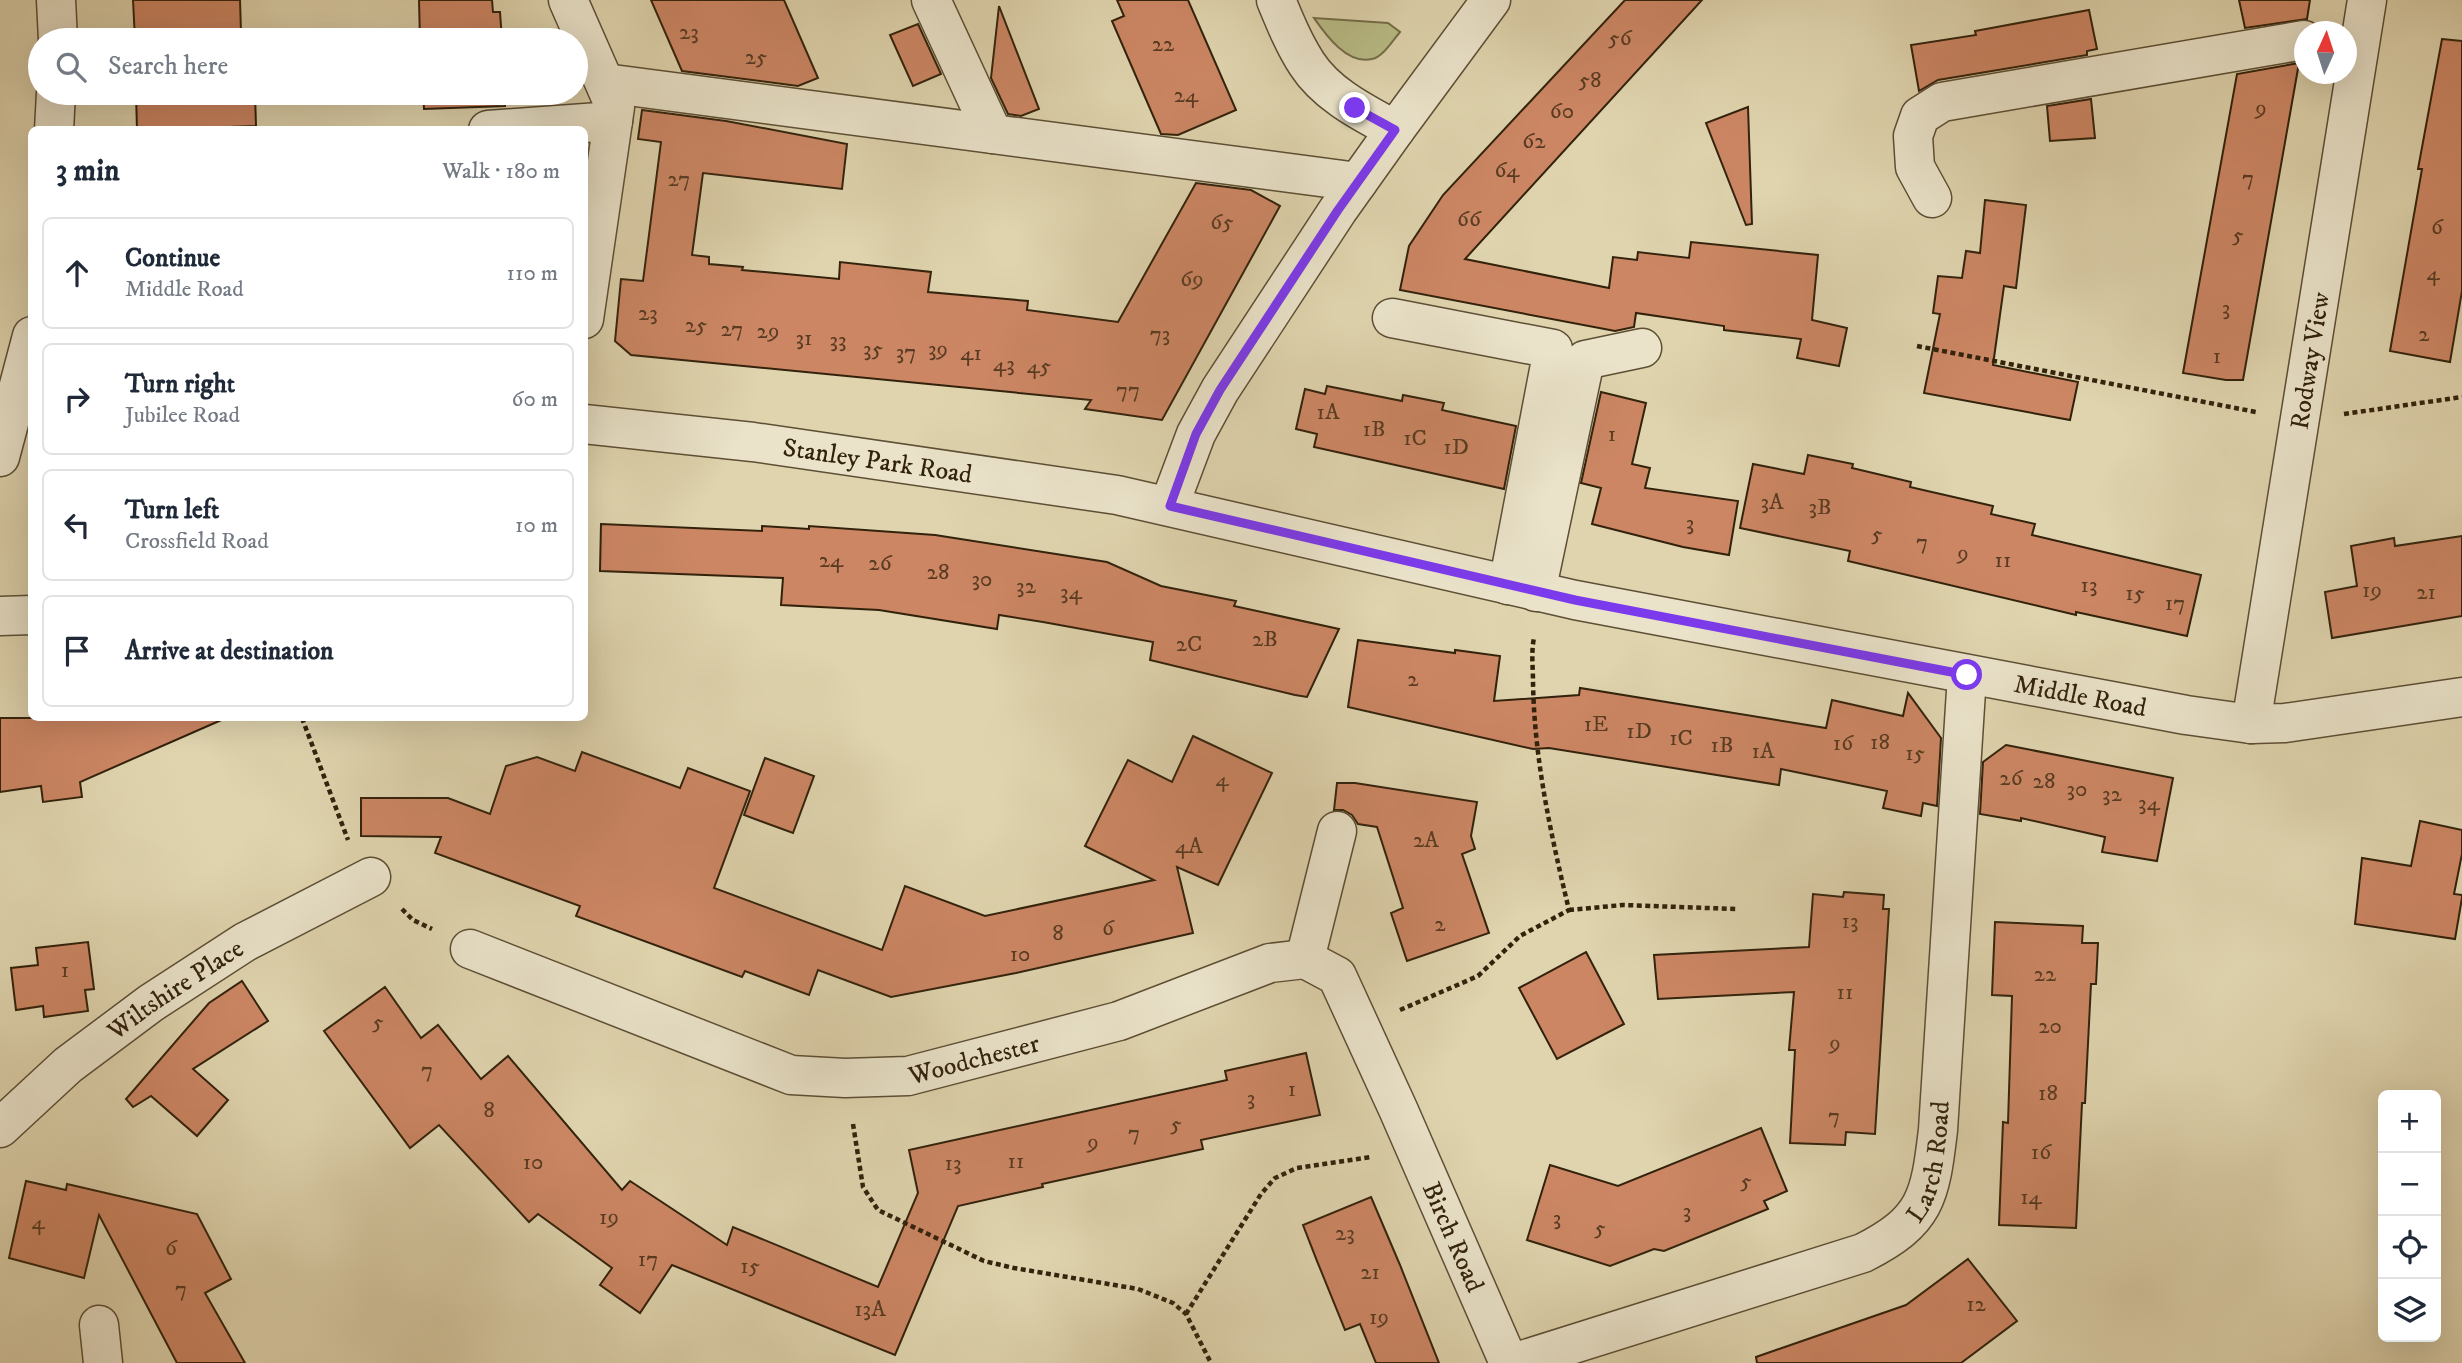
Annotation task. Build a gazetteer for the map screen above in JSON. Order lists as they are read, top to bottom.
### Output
{
  "streets": {
    "street": [
      "Rodway View",
      "Stanley Park Road",
      "Middle Road",
      "Wiltshire Place",
      "Woodchester",
      "Larch Road",
      "Birch Road"
    ]
  },
  "crossings": [
    ["Rodway View", "Middle Road"],
    ["Stanley Park Road", "Middle Road"],
    ["Middle Road", "Larch Road"],
    ["Larch Road", "Birch Road"]
  ],
  "house_numbers": [
    "23",
    "56",
    "22",
    "25",
    "58",
    "24",
    "9",
    "60",
    "62",
    "64",
    "7",
    "27",
    "66",
    "65",
    "6",
    "5",
    "4",
    "69",
    "3",
    "23",
    "25",
    "27",
    "29",
    "73",
    "2",
    "31",
    "33",
    "35",
    "39",
    "37",
    "41",
    "1",
    "43",
    "45",
    "77",
    "1A",
    "1B",
    "1",
    "1C",
    "1D",
    "3A",
    "3B",
    "3",
    "5",
    "7",
    "9",
    "24",
    "11",
    "26",
    "28",
    "30",
    "13",
    "32",
    "19",
    "34",
    "21",
    "15",
    "17",
    "2B",
    "2C",
    "2",
    "1E",
    "1D",
    "1C",
    "18",
    "16",
    "1B",
    "1A",
    "15",
    "26",
    "4",
    "28",
    "30",
    "32",
    "34",
    "2A",
    "4A",
    "13",
    "2",
    "6",
    "8",
    "10",
    "1",
    "22",
    "11",
    "5",
    "20",
    "9",
    "7",
    "1",
    "18",
    "3",
    "8",
    "7",
    "5",
    "7",
    "9",
    "16",
    "11",
    "10",
    "13",
    "5",
    "14",
    "3",
    "19",
    "3",
    "4",
    "5",
    "23",
    "6",
    "17",
    "15",
    "21",
    "7",
    "12",
    "13A",
    "19"
  ],
  "north": "top",
  "page": {
    "search": "Search here",
    "heading": ["3 min", "Walk · 180 m"],
    "list": [
      ["Continue", "Middle Road", "110 m"],
      ["Turn right", "Jubilee Road", "60 m"],
      ["Turn left", "Crossfield Road", "10 m"],
      "Arrive at destination"
    ],
    "map_buttons": ["+", "−"]
  }
}
